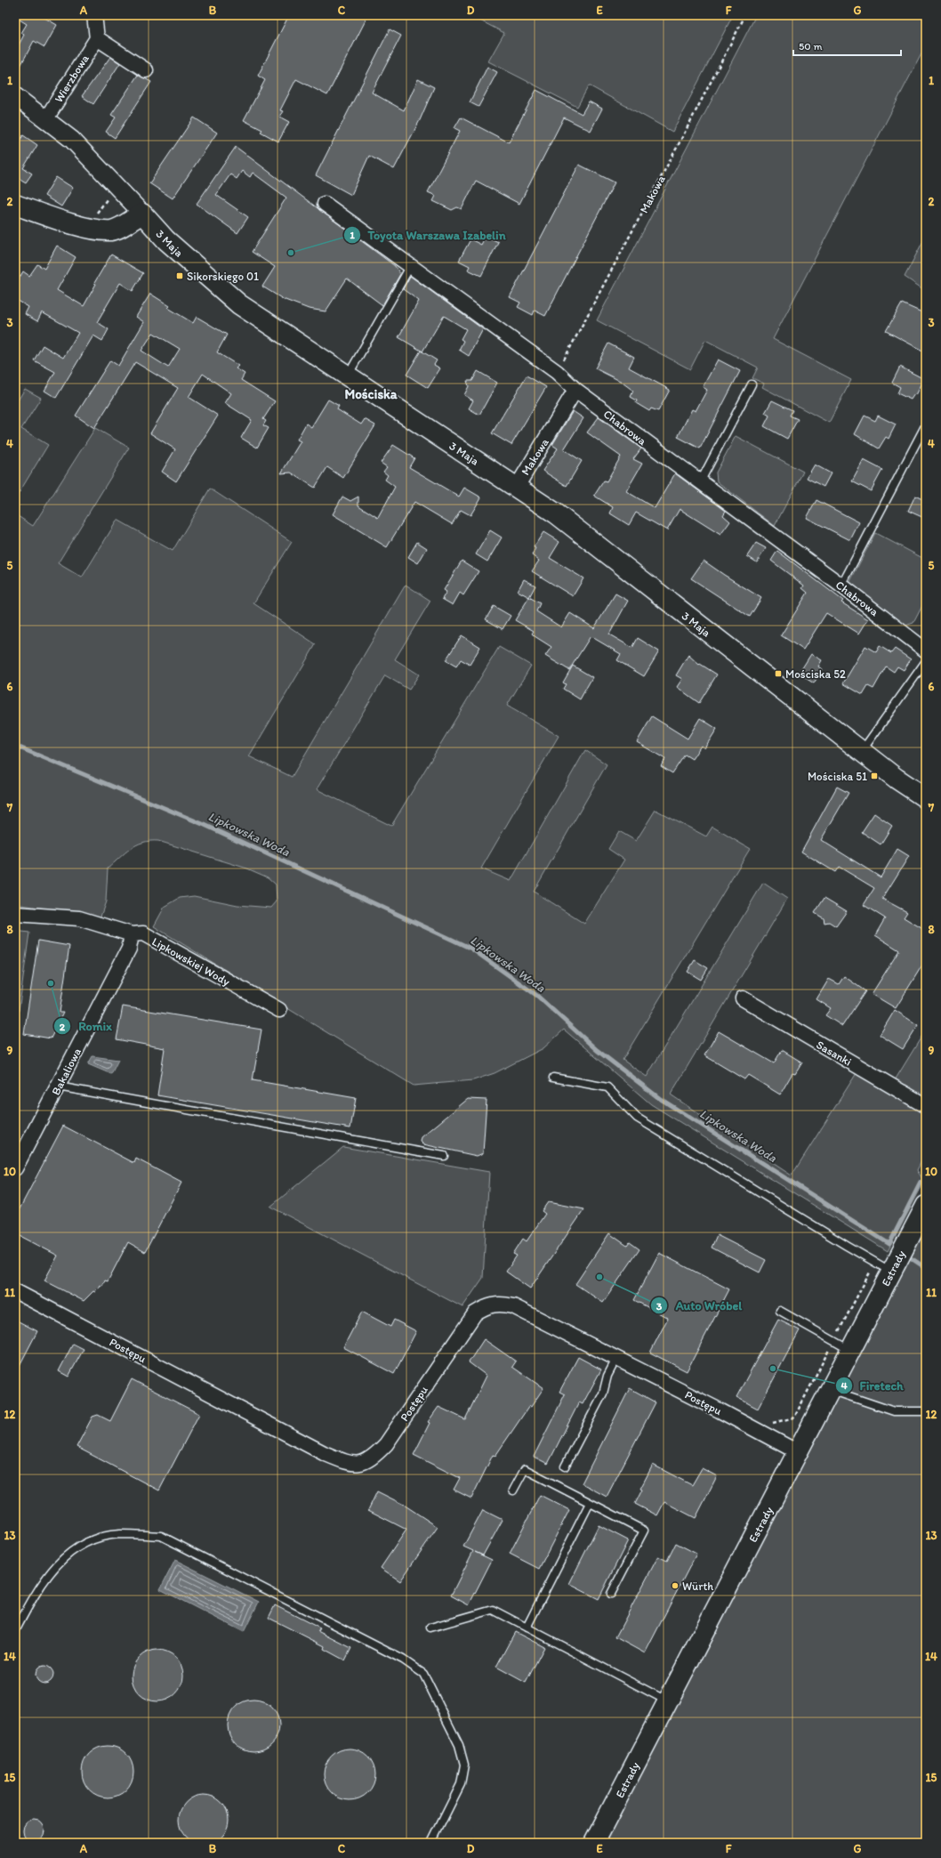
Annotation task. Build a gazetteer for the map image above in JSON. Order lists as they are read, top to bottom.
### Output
{
  "streets": {
    "main road": ["3 Maja", "Estrady"],
    "street": [
      "Wierzbowa",
      "Makowa",
      "Chabrowa",
      "Lipkowskiej Wody",
      "Sasanki",
      "Bakaliowa",
      "Postępu"
    ]
  },
  "crossings": [
    ["Wierzbowa", "3 Maja"],
    ["Makowa", "3 Maja"],
    ["Makowa", "Chabrowa"],
    ["Lipkowskiej Wody", "Bakaliowa"],
    ["Estrady", "Postępu"]
  ],
  "districts": ["Mościska"],
  "water": ["Lipkowska Woda"],
  "places": {
    "other": [
      "Toyota Warszawa Izabelin",
      "Romix",
      "Auto Wróbel",
      "Firetech",
      "Würth"
    ],
    "transit": ["Sikorskiego 01", "Mościska 52", "Mościska 51"]
  },
  "scale_bar": "50 m",
  "grid": {
    "columns": [
      "A",
      "B",
      "C",
      "D",
      "E",
      "F",
      "G"
    ],
    "rows": [
      "1",
      "2",
      "3",
      "4",
      "5",
      "6",
      "7",
      "8",
      "9",
      "10",
      "11",
      "12",
      "13",
      "14",
      "15"
    ]
  }
}
